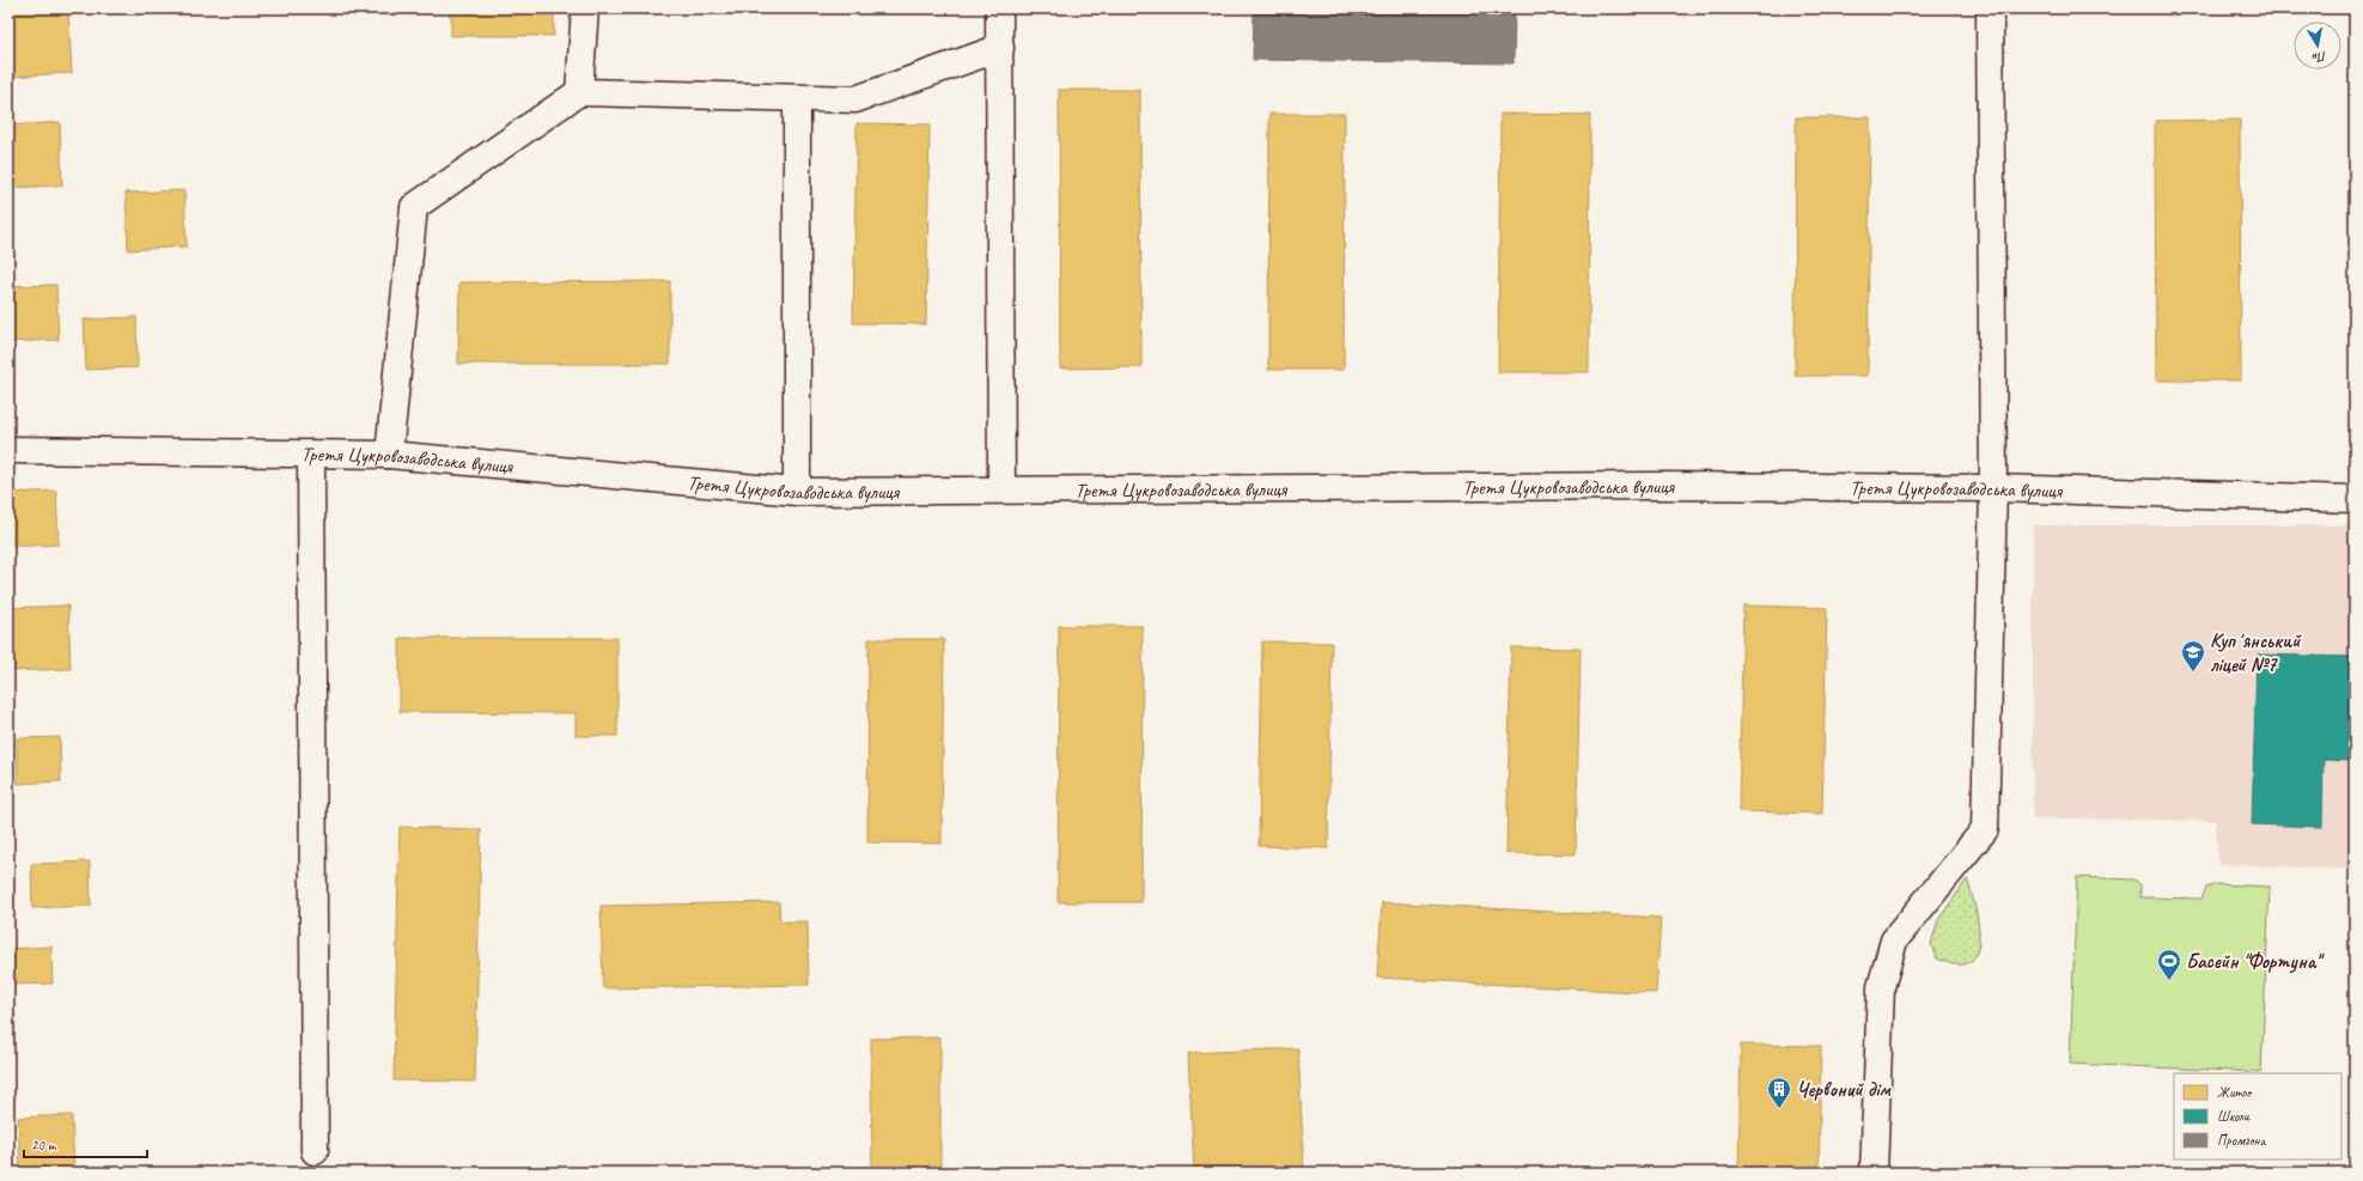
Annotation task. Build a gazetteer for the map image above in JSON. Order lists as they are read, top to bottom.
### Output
{
  "streets": {
    "street": ["Третя Цукровозаводська вулиця"]
  },
  "places": {
    "school or university": ["Купʼянський ліцей №7"],
    "sports": ["Басейн \"Фортуна\""],
    "building": ["Червоний дім"]
  },
  "legend": ["Житло", "Школи", "Промзона"],
  "scale_bar": "20 m",
  "north": "bottom"
}
